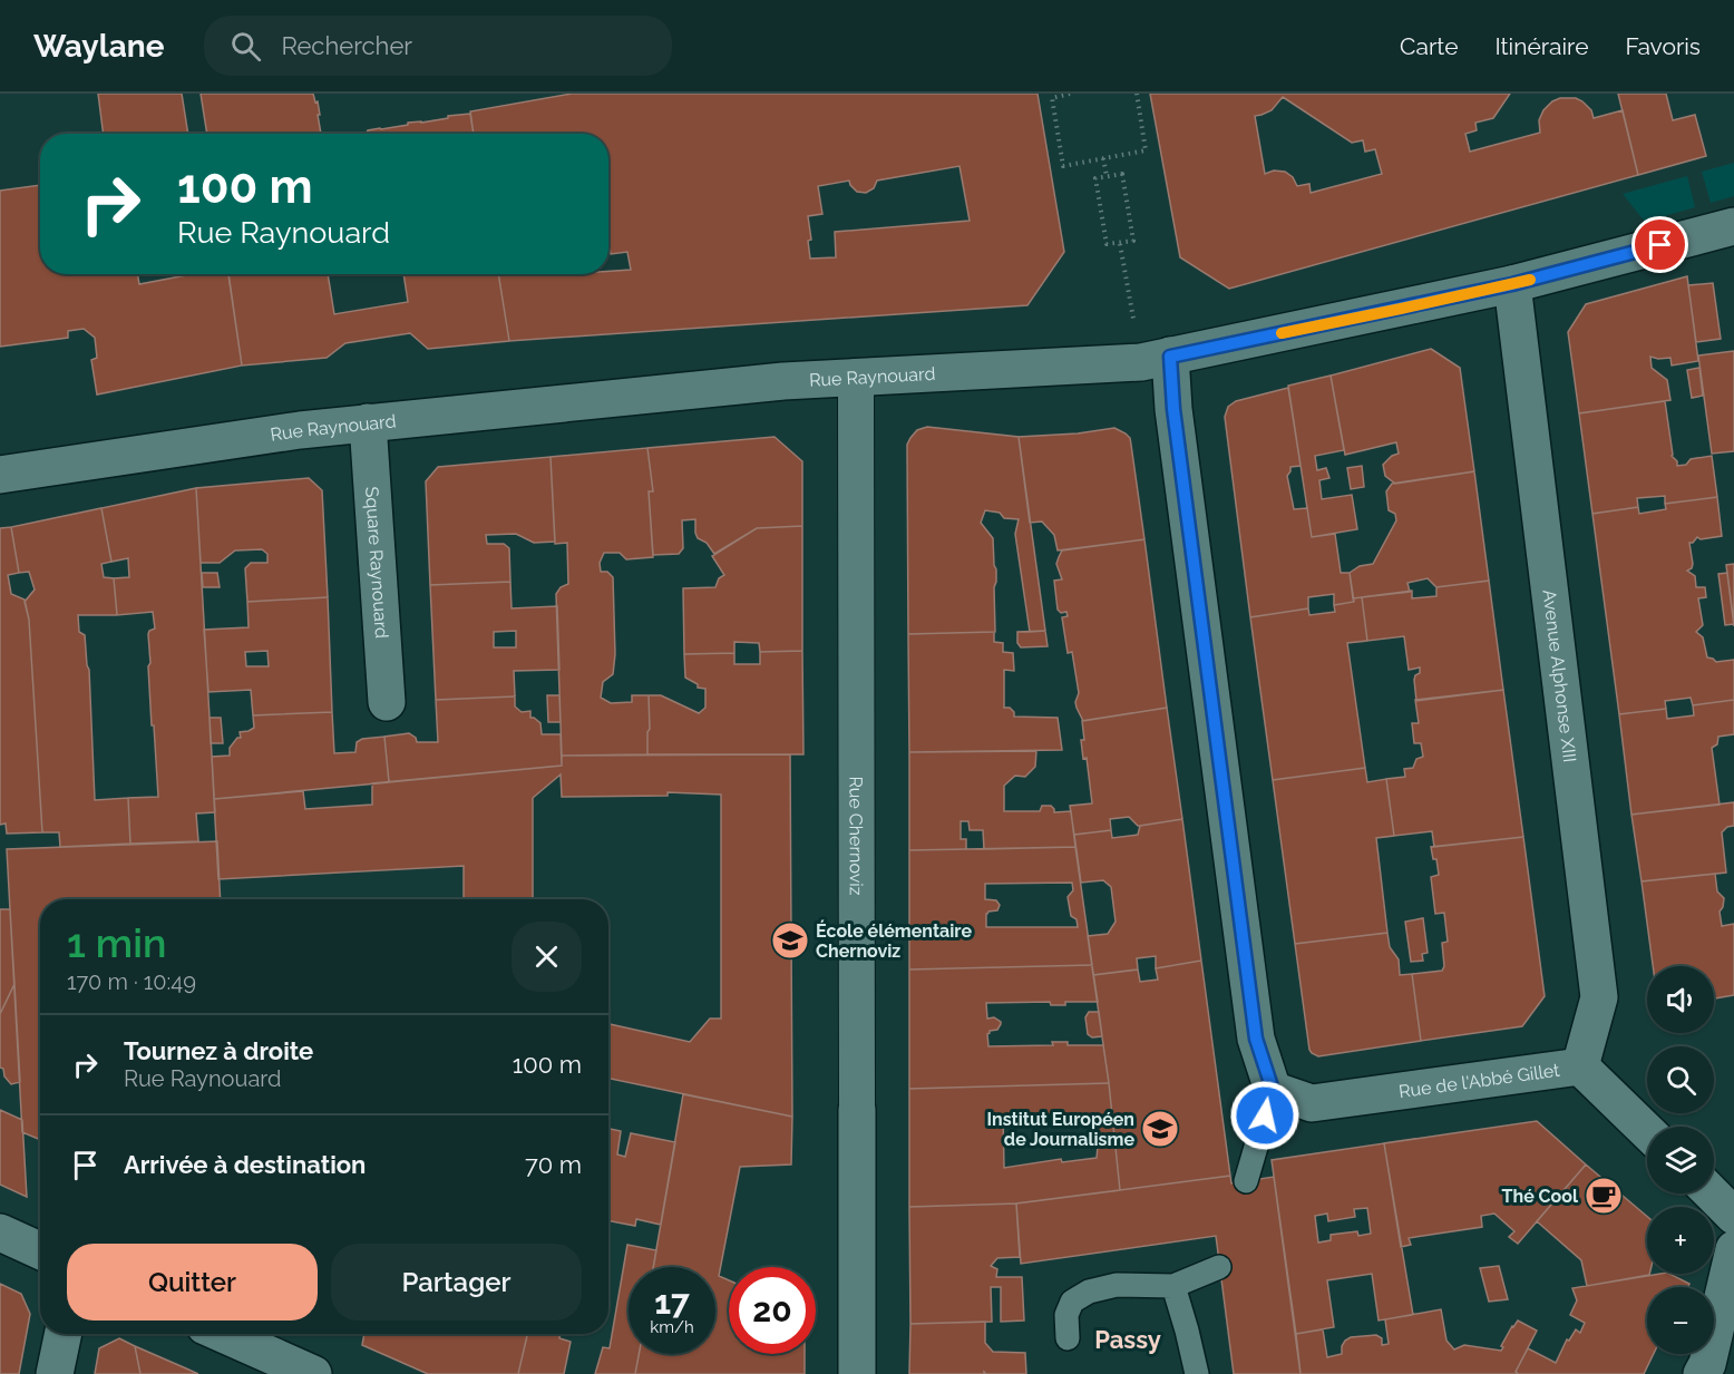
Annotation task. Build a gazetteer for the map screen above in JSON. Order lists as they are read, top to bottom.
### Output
{
  "streets": {
    "street": [
      "Rue Raynouard",
      "Square Raynouard",
      "Avenue Alphonse XIII",
      "Rue Chernoviz",
      "Rue de l'Abbé Gillet"
    ]
  },
  "crossings": [
    ["Rue Raynouard", "Square Raynouard"],
    ["Rue Raynouard", "Avenue Alphonse XIII"],
    ["Rue Raynouard", "Rue Chernoviz"],
    ["Avenue Alphonse XIII", "Rue de l'Abbé Gillet"]
  ],
  "districts": ["Passy"],
  "places": {
    "school or university": ["École élémentaire Chernoviz", "Institut Européen de Journalisme"],
    "cafe": ["Thé Cool"]
  },
  "page": {
    "header": "Waylane",
    "search": "Rechercher",
    "nav": ["Carte", "Itinéraire", "Favoris"],
    "turn": ["100 m", "Rue Raynouard"],
    "heading": ["1 min", "170 m · 10:49"],
    "map_buttons": ["+", "−"],
    "list": [
      {
        "name": "Tournez à droite",
        "note": "Rue Raynouard",
        "value": "100 m"
      },
      {
        "name": "Arrivée à destination",
        "value": "70 m"
      }
    ],
    "buttons": ["Quitter", "Partager"],
    "speed": "17 km/h",
    "limit": "20"
  }
}
